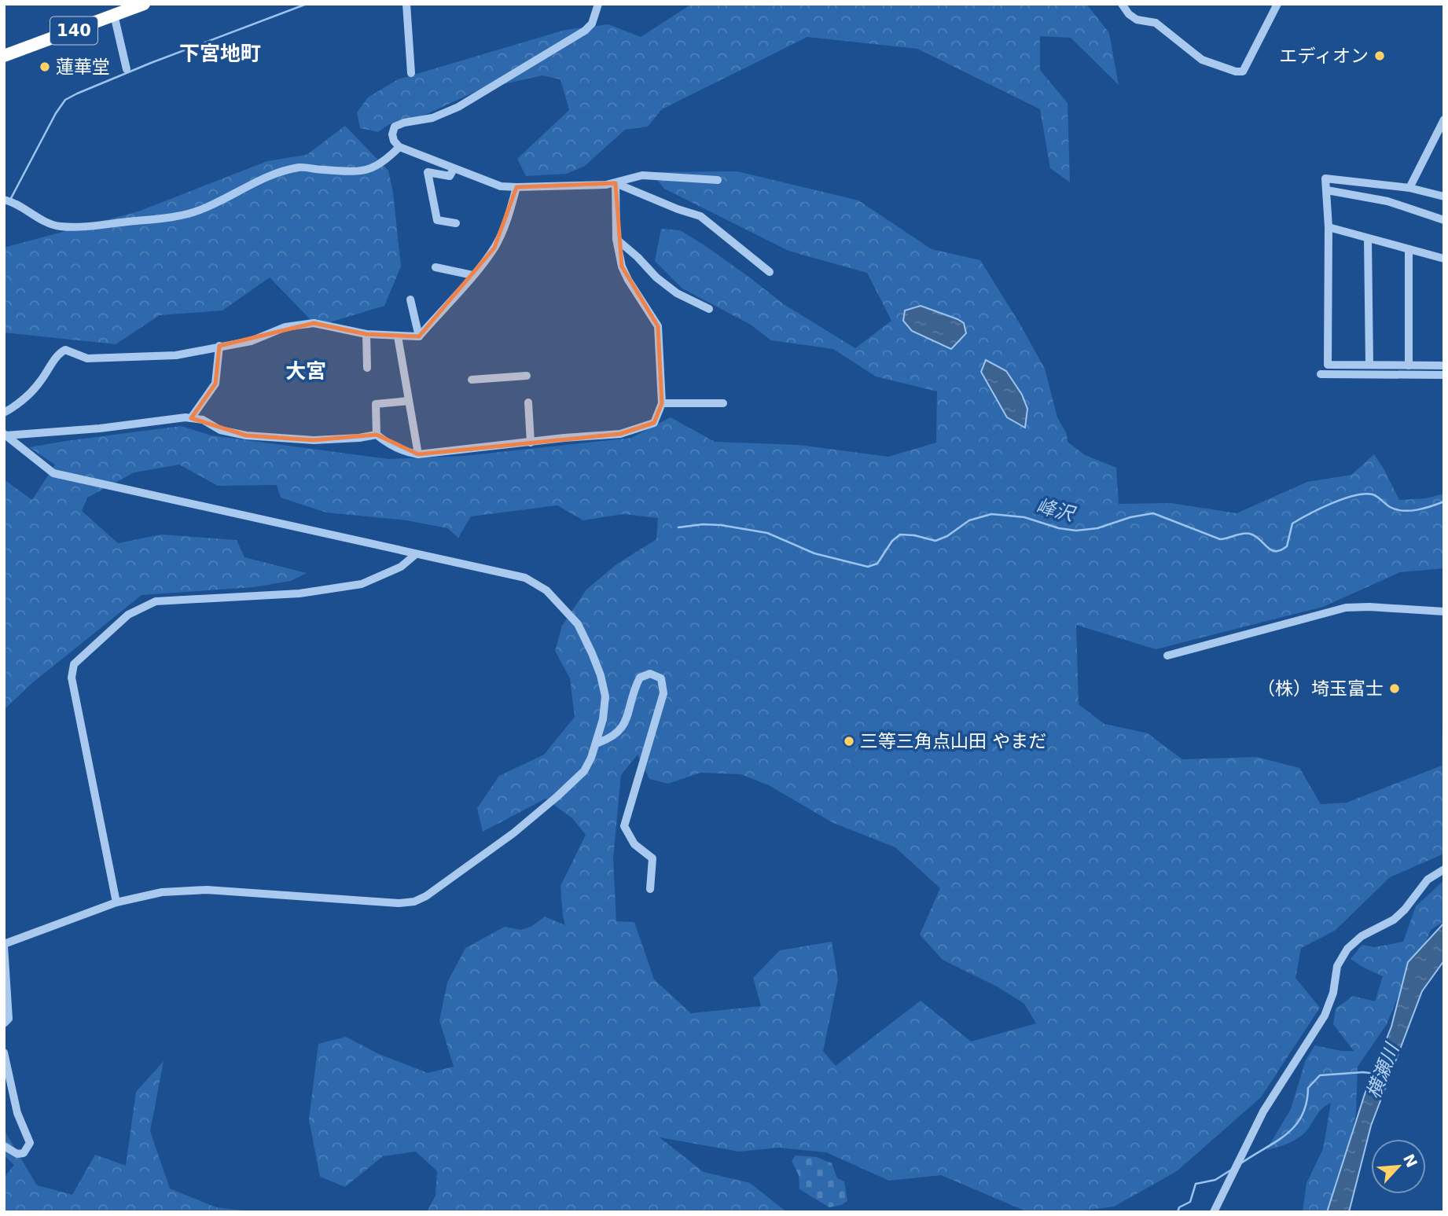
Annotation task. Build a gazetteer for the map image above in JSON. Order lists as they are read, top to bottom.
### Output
{
  "streets": {
    "highway": ["140"]
  },
  "districts": ["下宮地町", "大宮"],
  "water": ["峰沢", "横瀬川"],
  "places": [
    "エディオン",
    "蓮華堂",
    "（株）埼玉富士",
    "三等三角点山田 やまだ"
  ],
  "north": "top right"
}
